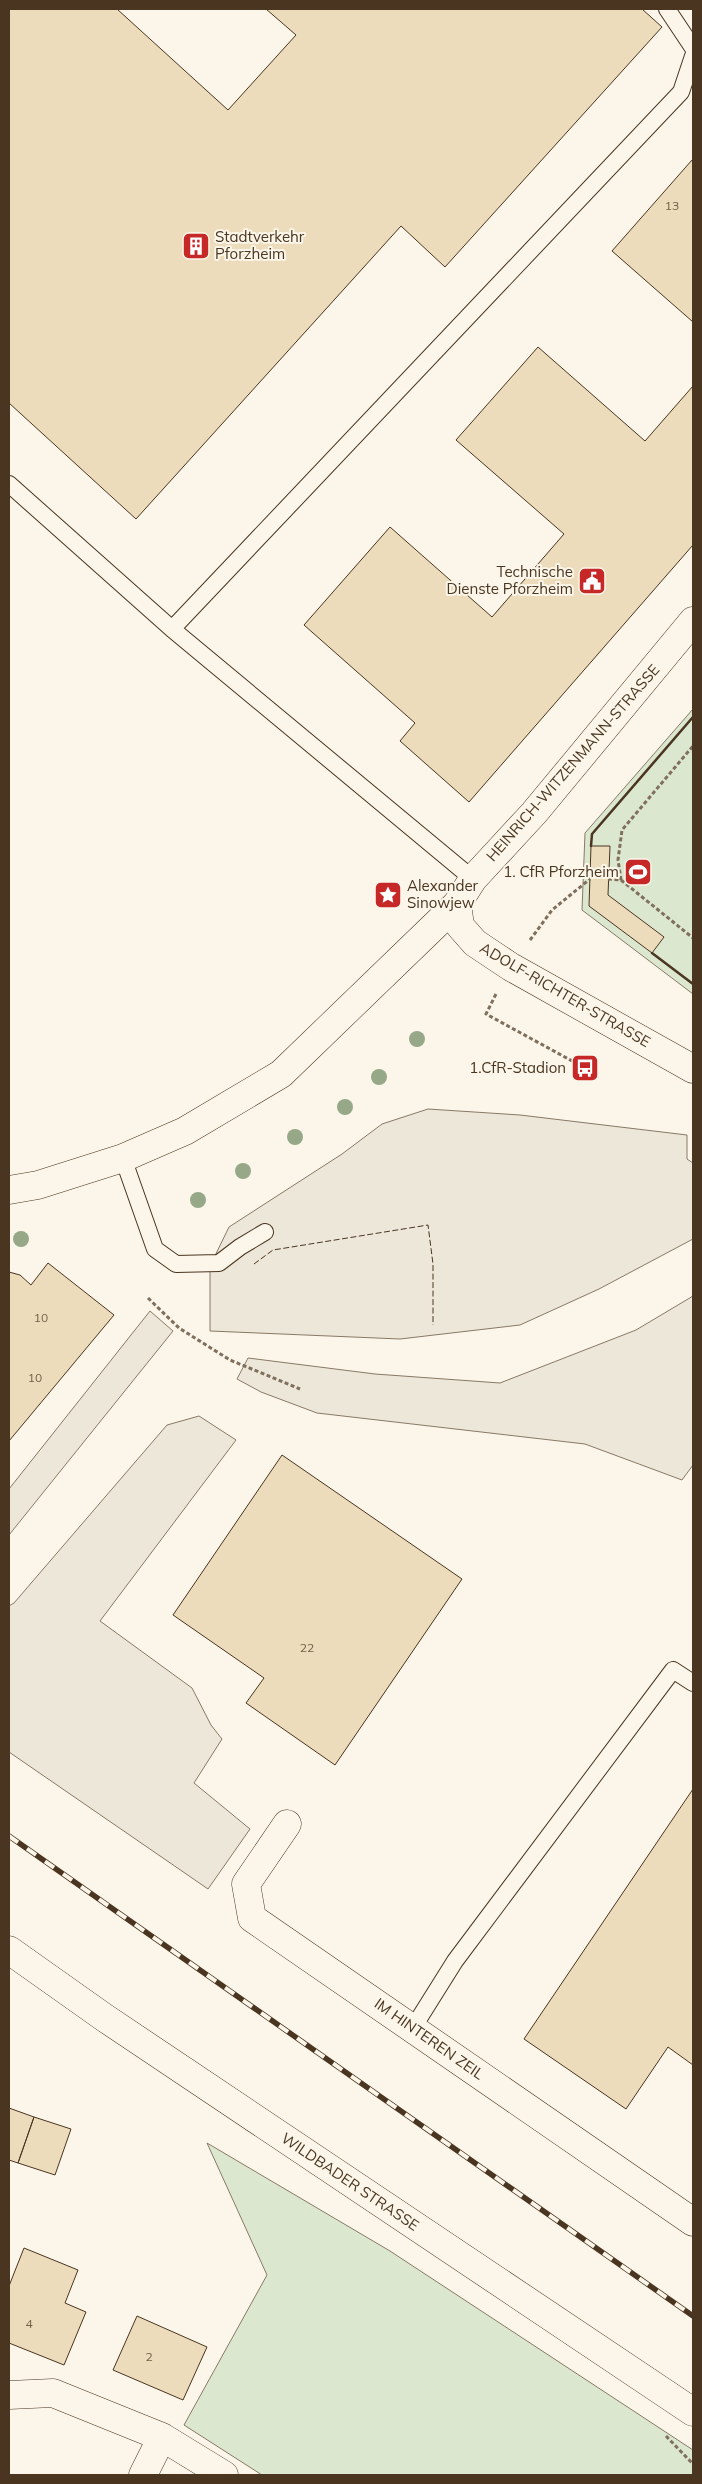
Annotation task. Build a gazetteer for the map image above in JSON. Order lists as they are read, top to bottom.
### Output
{
  "streets": {
    "street": [
      "HEINRICH-WITZENMANN-STRASSE",
      "ADOLF-RICHTER-STRASSE",
      "IM HINTEREN ZEIL",
      "WILDBADER STRASSE"
    ]
  },
  "crossings": [
    ["HEINRICH-WITZENMANN-STRASSE", "ADOLF-RICHTER-STRASSE"]
  ],
  "places": {
    "building": ["Stadtverkehr Pforzheim"],
    "public building": ["Technische Dienste Pforzheim"],
    "sports": ["1. CfR Pforzheim"],
    "place": ["Alexander Sinowjew"],
    "bus stop": ["1.CfR-Stadion"]
  },
  "house_numbers": [
    "13",
    "10",
    "10",
    "22",
    "4",
    "2"
  ]
}
